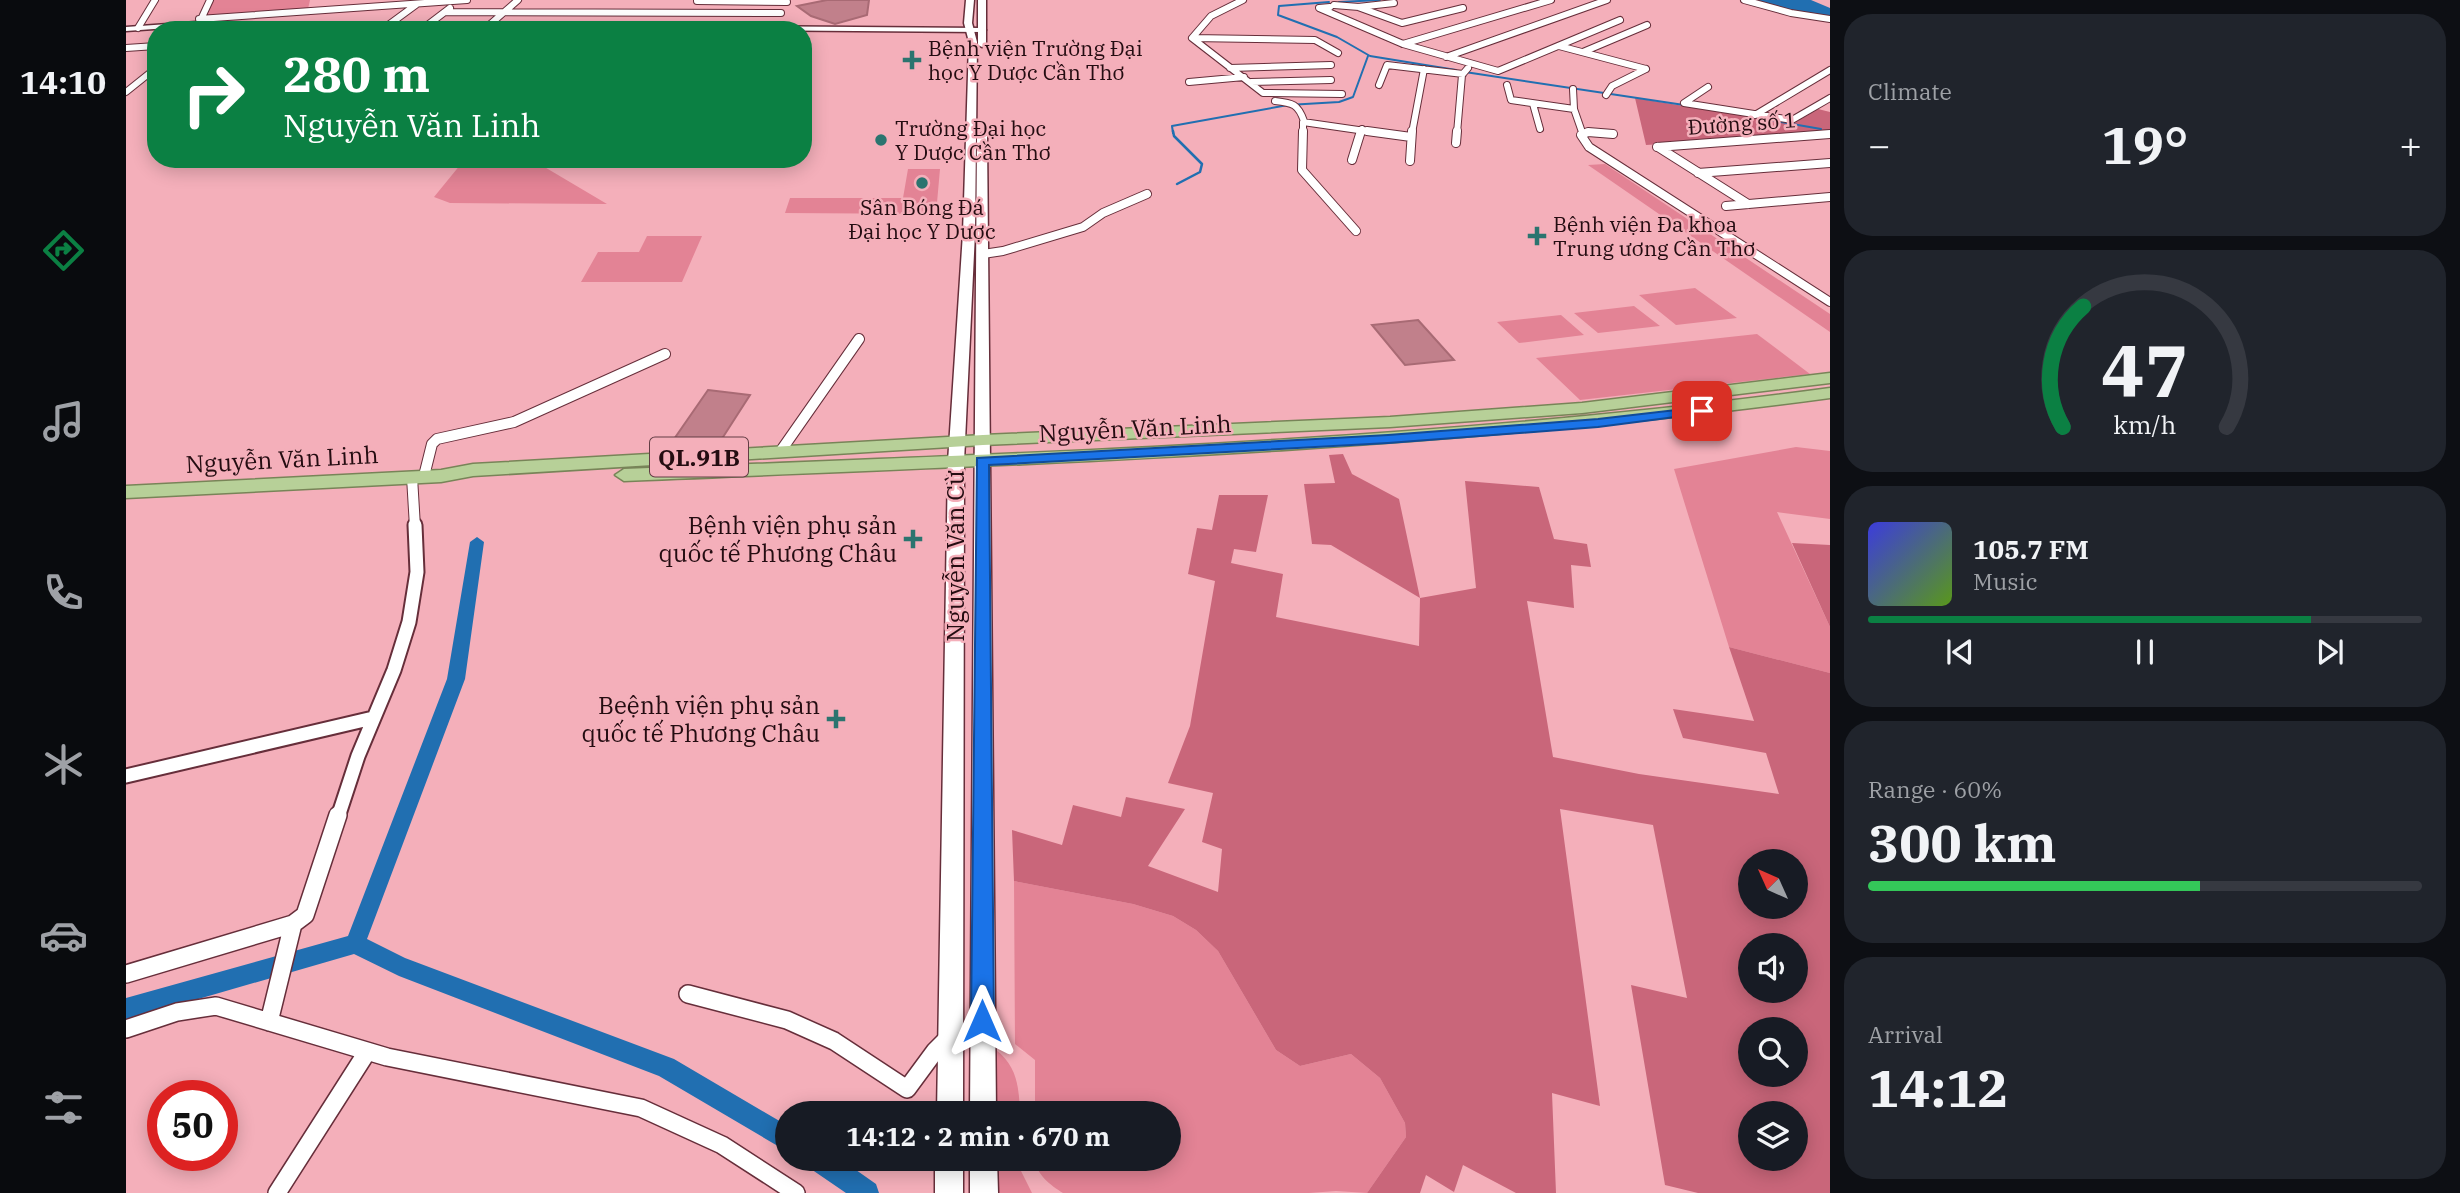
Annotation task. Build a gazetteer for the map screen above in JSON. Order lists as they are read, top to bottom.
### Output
{
  "streets": {
    "highway": ["Nguyễn Văn Linh", "QL.91B"],
    "main road": ["Nguyễn Văn Cừ"],
    "street": ["Đường số 1"]
  },
  "crossings": [
    ["Nguyễn Văn Linh", "Nguyễn Văn Cừ"]
  ],
  "places": {
    "health": [
      "Bệnh viện Trường Đại học Y Dược Cần Thơ",
      "Bệnh viện Đa khoa Trung ương Cần Thơ",
      "Bệnh viện phụ sản quốc tế Phương Châu",
      "Beệnh viện phụ sản quốc tế Phương Châu"
    ],
    "other": ["Trường Đại học Y Dược Cần Thơ", "Sân Bóng Đá Đại học Y Dược"]
  },
  "north": "top left",
  "page": {
    "tabs": "14:10",
    "tile": [
      "Climate",
      ["Range · 60%", "300 km"],
      ["Arrival", "14:12"]
    ],
    "turn": ["280 m", "Nguyễn Văn Linh"],
    "heat": ["−", "19°", "+"],
    "song": ["105.7 FM", "Music"],
    "limit": "50",
    "trip": "14:12 · 2 min · 670 m",
    "gauge": ["47", "km/h"]
  }
}
